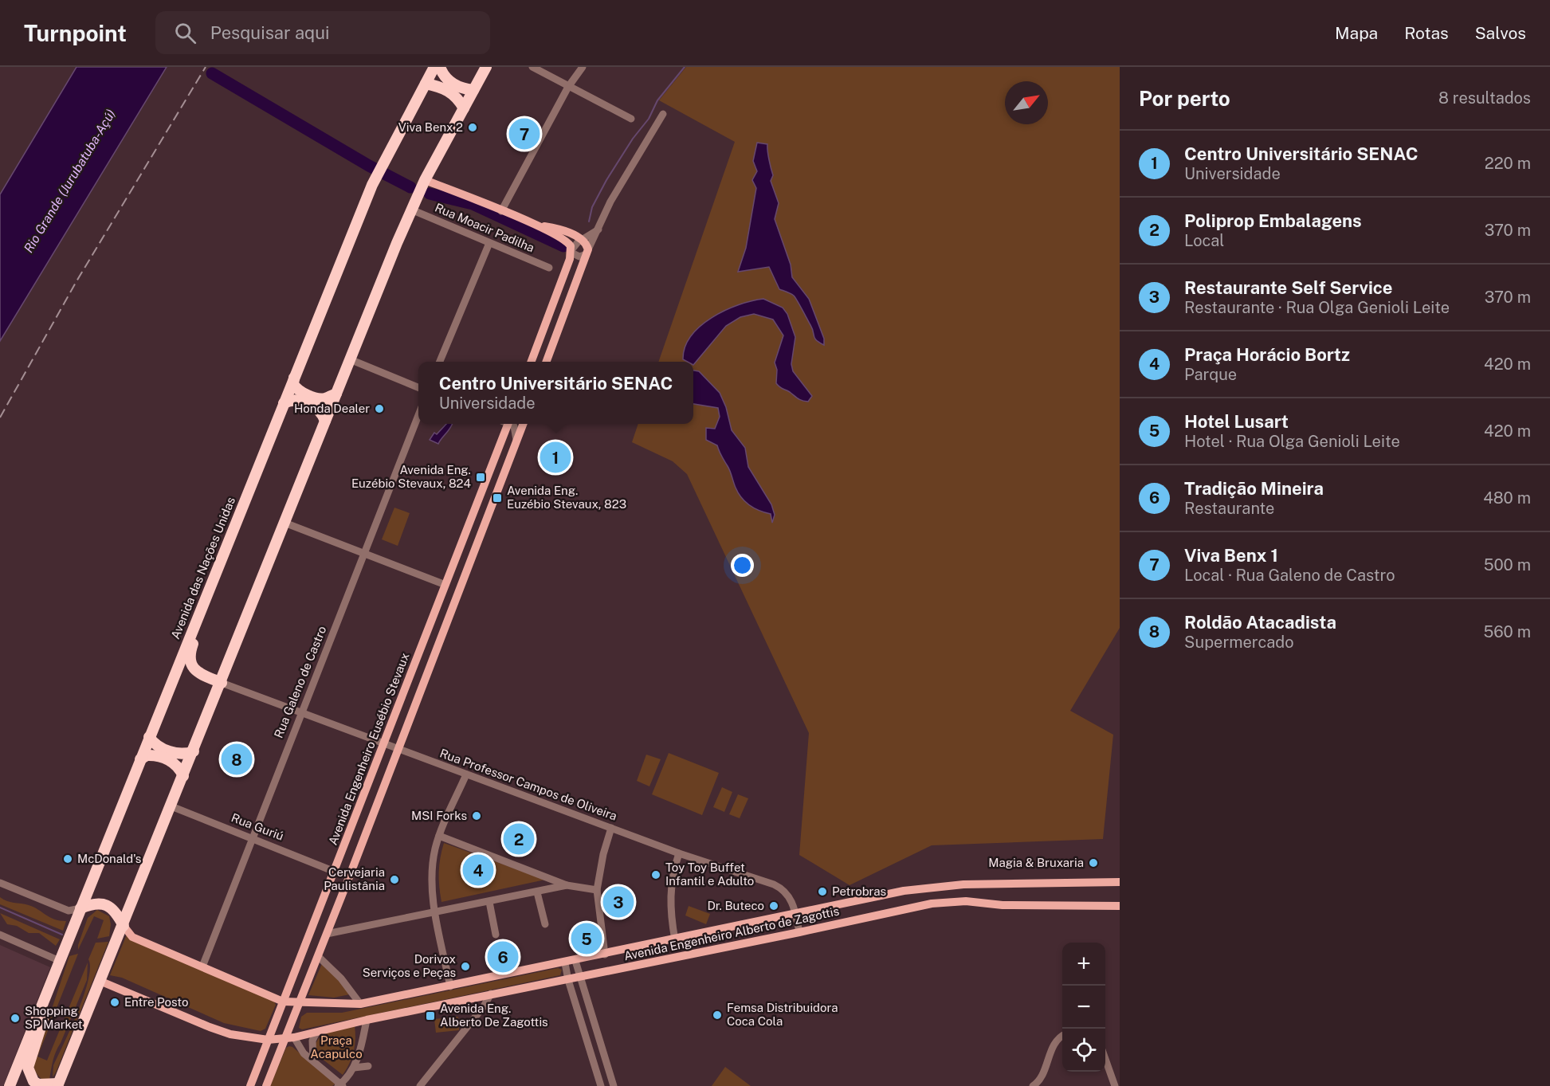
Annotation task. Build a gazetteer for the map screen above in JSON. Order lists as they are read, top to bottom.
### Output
{
  "streets": {
    "highway": ["Avenida das Nações Unidas"],
    "main road": ["Rua Moacir Padilha", "Avenida Engenheiro Eusébio Stevaux", "Avenida Engenheiro Alberto de Zagottis"],
    "street": ["Rua Galeno de Castro", "Rua Professor Campos de Oliveira", "Rua Guriú"]
  },
  "crossings": [
    ["Rua Galeno de Castro", "Rua Professor Campos de Oliveira"],
    ["Rua Galeno de Castro", "Rua Guriú"],
    ["Rua Galeno de Castro", "Avenida Engenheiro Alberto de Zagottis"],
    ["Avenida Engenheiro Eusébio Stevaux", "Rua Professor Campos de Oliveira"],
    ["Avenida Engenheiro Eusébio Stevaux", "Rua Guriú"],
    ["Avenida Engenheiro Eusébio Stevaux", "Avenida Engenheiro Alberto de Zagottis"],
    ["Rua Professor Campos de Oliveira", "Avenida Engenheiro Alberto de Zagottis"]
  ],
  "water": ["Rio Grande (Jurubatuba-Açú)"],
  "parks": ["Praça Acapulco"],
  "places": {
    "other": [
      "Viva Benx 2",
      "Honda Dealer",
      "MSI Forks",
      "McDonald's",
      "Magia & Bruxaria",
      "Toy Toy Buffet Infantil e Adulto",
      "Cervejaria Paulistânia",
      "Petrobras",
      "Dr. Buteco",
      "Dorivox Serviços e Peças",
      "Entre Posto",
      "Femsa Distribuidora Coca Cola",
      "Shopping SP Market"
    ],
    "transit": ["Avenida Eng. Euzébio Stevaux, 824", "Avenida Eng. Euzébio Stevaux, 823", "Avenida Eng. Alberto De Zagottis"]
  },
  "north": "top right",
  "page": {
    "header": "Turnpoint",
    "search": "Pesquisar aqui",
    "nav": ["Mapa", "Rotas", "Salvos"],
    "heading": ["Por perto", "8 resultados"],
    "pins": [
      "7",
      "1",
      "8",
      "2",
      "4",
      "3",
      "5",
      "6"
    ],
    "list": [
      {
        "mark": "1",
        "name": "Centro Universitário SENAC",
        "note": "Universidade",
        "value": "220 m"
      },
      {
        "mark": "2",
        "name": "Poliprop Embalagens",
        "note": "Local",
        "value": "370 m"
      },
      {
        "mark": "3",
        "name": "Restaurante Self Service",
        "note": "Restaurante · Rua Olga Genioli Leite",
        "value": "370 m"
      },
      {
        "mark": "4",
        "name": "Praça Horácio Bortz",
        "note": "Parque",
        "value": "420 m"
      },
      {
        "mark": "5",
        "name": "Hotel Lusart",
        "note": "Hotel · Rua Olga Genioli Leite",
        "value": "420 m"
      },
      {
        "mark": "6",
        "name": "Tradição Mineira",
        "note": "Restaurante",
        "value": "480 m"
      },
      {
        "mark": "7",
        "name": "Viva Benx 1",
        "note": "Local · Rua Galeno de Castro",
        "value": "500 m"
      },
      {
        "mark": "8",
        "name": "Roldão Atacadista",
        "note": "Supermercado",
        "value": "560 m"
      }
    ],
    "popup": ["Centro Universitário SENAC", "Universidade"],
    "map_buttons": ["+", "−"]
  }
}
